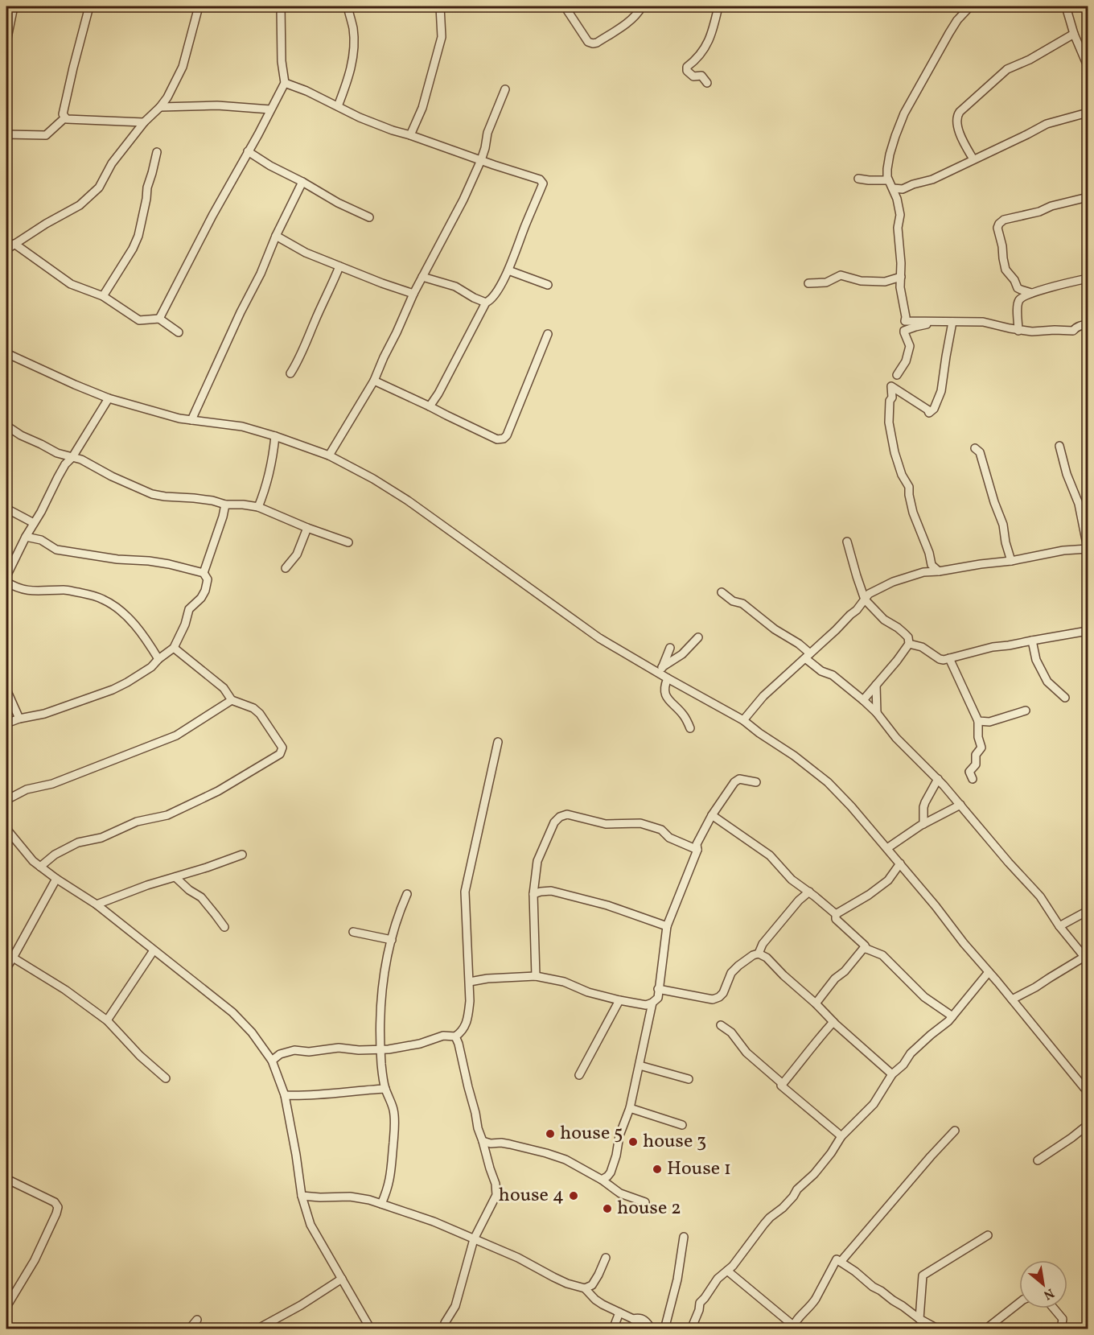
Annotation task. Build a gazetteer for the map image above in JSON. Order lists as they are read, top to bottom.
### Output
{
  "places": [
    "house 5",
    "house 3",
    "House 1",
    "house 4",
    "house 2"
  ],
  "north": "bottom right"
}
